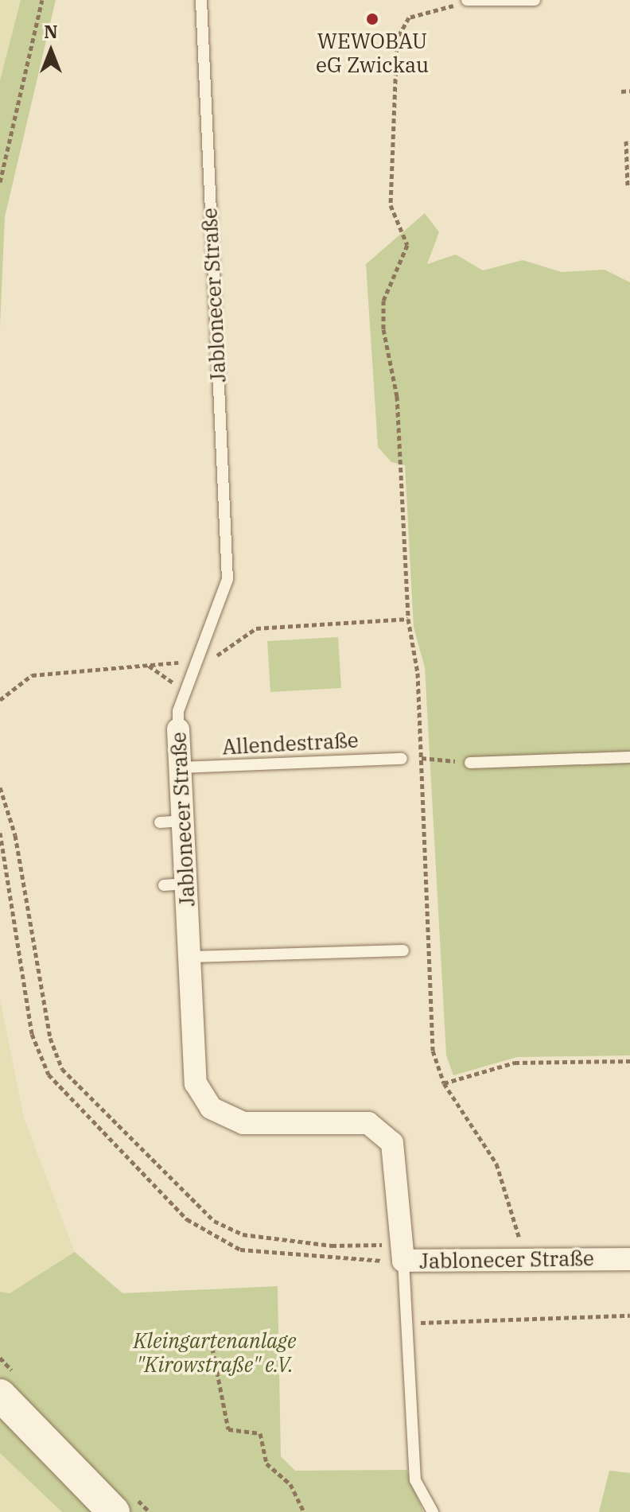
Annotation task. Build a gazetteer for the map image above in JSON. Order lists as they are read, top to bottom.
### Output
{
  "streets": {
    "street": ["Jablonecer Straße"],
    "lane": ["Allendestraße"]
  },
  "crossings": [
    ["Jablonecer Straße", "Allendestraße"]
  ],
  "parks": ["Kleingartenanlage \"Kirowstraße\" e.V."],
  "places": ["WEWOBAU eG Zwickau"],
  "north": "top"
}
